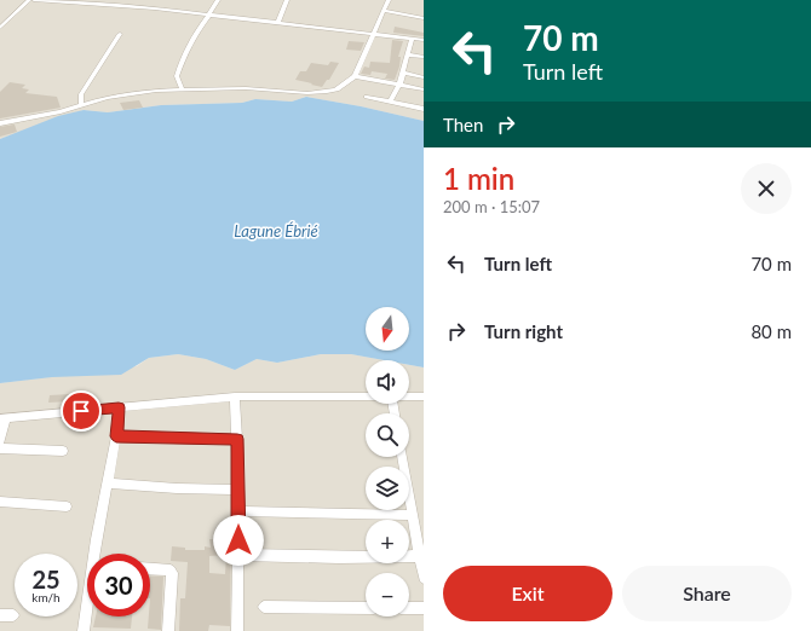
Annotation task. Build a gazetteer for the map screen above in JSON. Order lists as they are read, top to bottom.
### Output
{
  "water": ["Lagune Ébrié"],
  "north": "bottom",
  "page": {
    "turn": ["70 m", "Turn left"],
    "then": "Then",
    "heading": ["1 min", "200 m · 15:07"],
    "list": [
      {
        "name": "Turn left",
        "value": "70 m"
      },
      {
        "name": "Turn right",
        "value": "80 m"
      }
    ],
    "map_buttons": ["+", "−"],
    "speed": "25 km/h",
    "limit": "30",
    "buttons": ["Exit", "Share"]
  }
}
